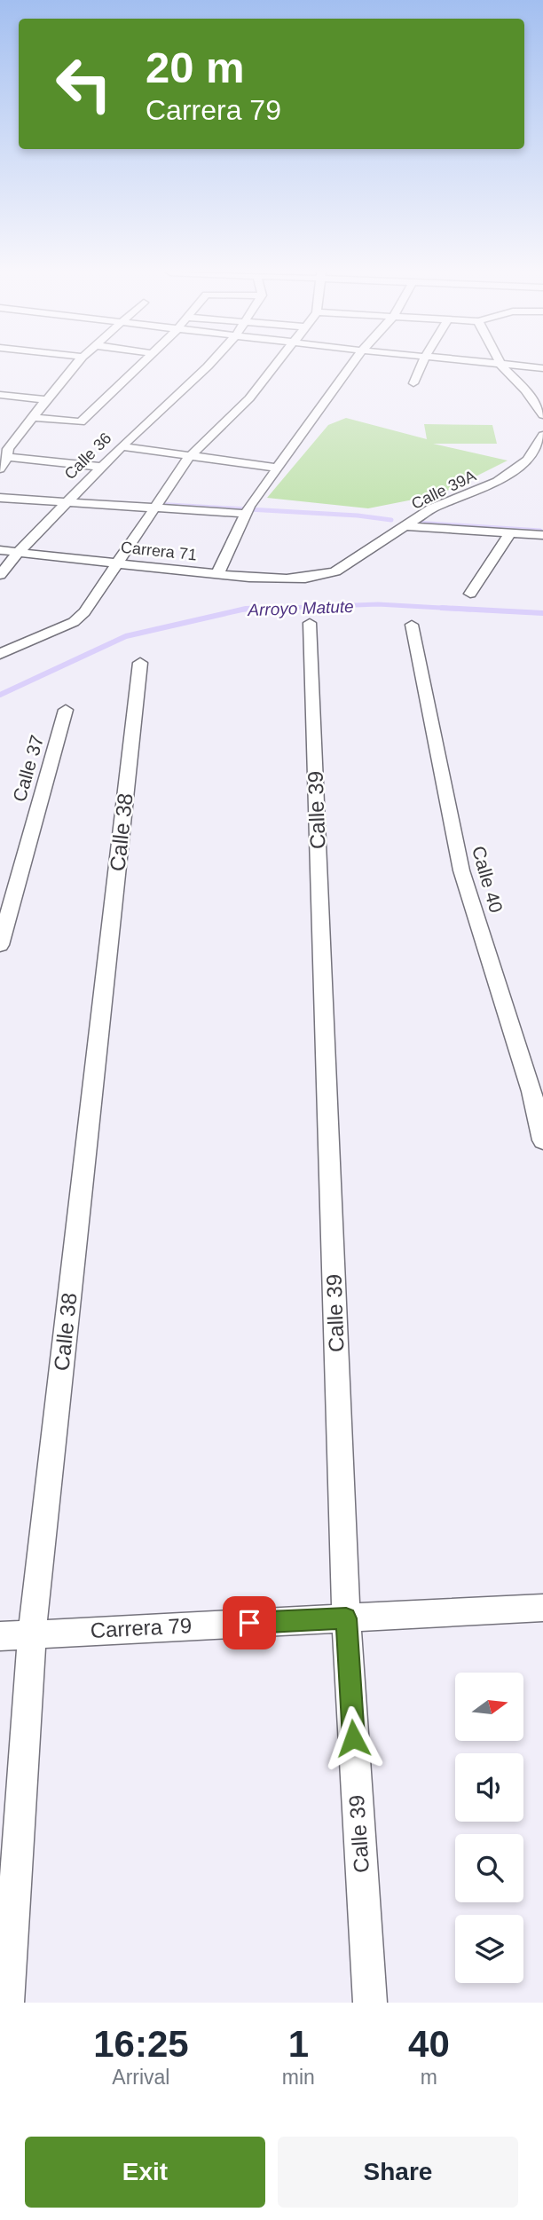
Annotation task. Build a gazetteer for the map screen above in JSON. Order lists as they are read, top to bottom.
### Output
{
  "streets": {
    "street": [
      "Calle 36",
      "Calle 39A",
      "Carrera 71",
      "Calle 37",
      "Calle 39",
      "Calle 38",
      "Calle 40",
      "Carrera 79"
    ]
  },
  "crossings": [
    ["Calle 36", "Carrera 71"],
    ["Calle 39A", "Carrera 71"],
    ["Calle 39", "Carrera 79"],
    ["Calle 38", "Carrera 79"]
  ],
  "water": ["Arroyo Matute"],
  "north": "right",
  "page": {
    "turn": ["20 m", "Carrera 79"],
    "eta": [
      "16:25",
      "Arrival",
      "1",
      "min",
      "40",
      "m"
    ],
    "buttons": ["Exit", "Share"]
  }
}
